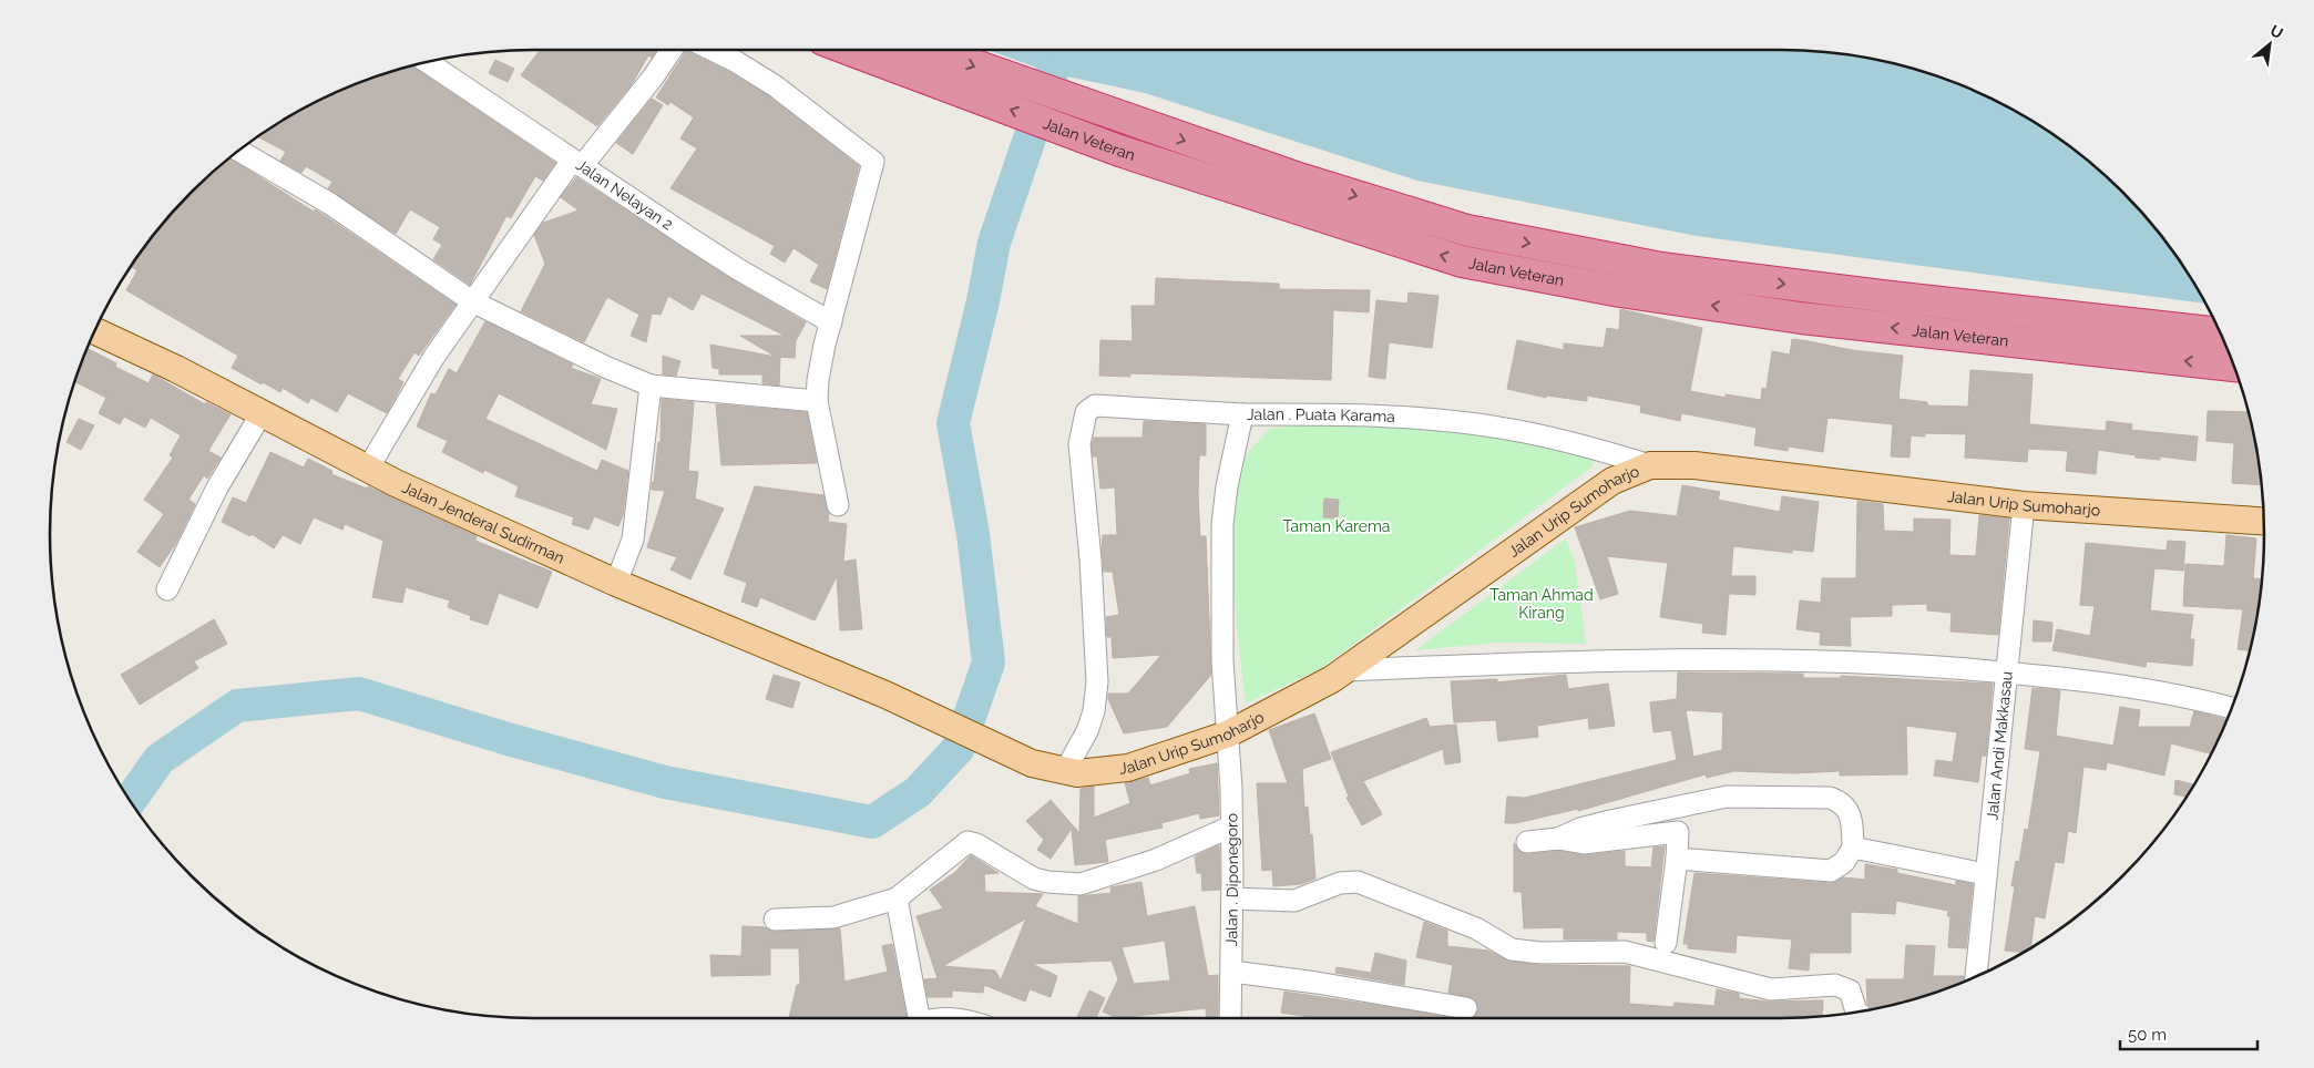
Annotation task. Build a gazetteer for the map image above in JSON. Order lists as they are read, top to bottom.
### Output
{
  "streets": {
    "highway": ["Jalan Veteran"],
    "main road": ["Jalan Urip Sumoharjo", "Jalan Jenderal Sudirman"],
    "street": [
      "Jalan Nelayan 2",
      "Jalan . Puata Karama",
      "Jalan Andi Makkasau",
      "Jalan . Diponegoro"
    ]
  },
  "crossings": [
    ["Jalan . Puata Karama", "Jalan Urip Sumoharjo"],
    ["Jalan . Puata Karama", "Jalan . Diponegoro"],
    ["Jalan Urip Sumoharjo", "Jalan Jenderal Sudirman"],
    ["Jalan Urip Sumoharjo", "Jalan Andi Makkasau"],
    ["Jalan Urip Sumoharjo", "Jalan . Diponegoro"]
  ],
  "parks": ["Taman Karema", "Taman Ahmad Kirang"],
  "scale_bar": "50 m",
  "north": "top right"
}
